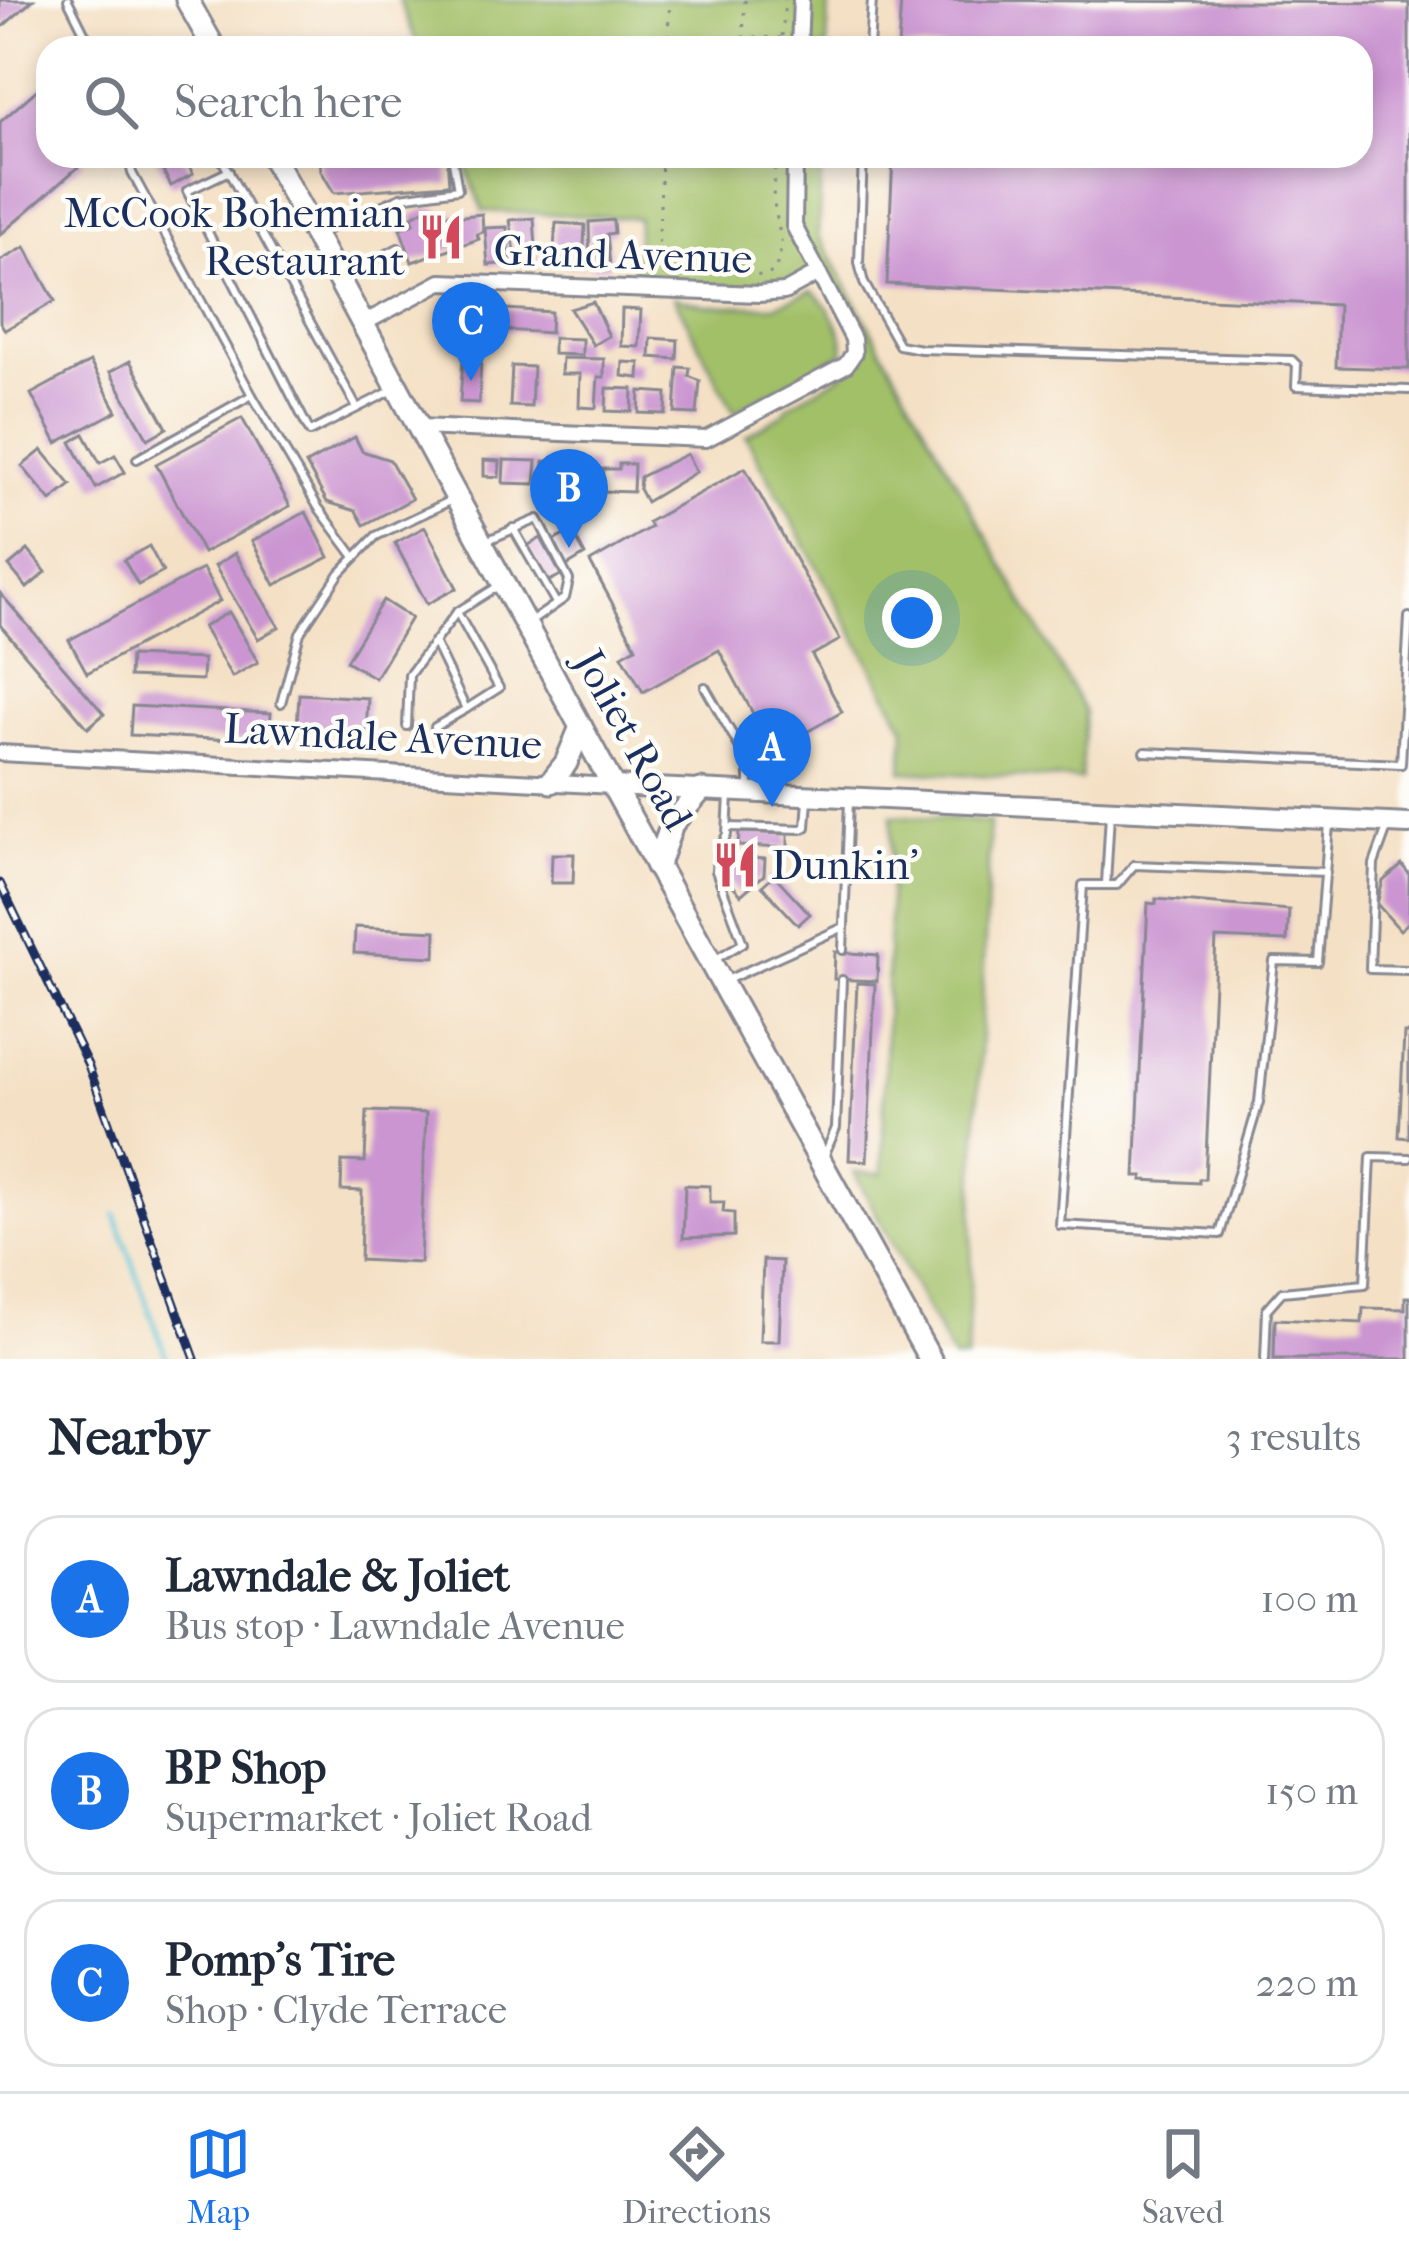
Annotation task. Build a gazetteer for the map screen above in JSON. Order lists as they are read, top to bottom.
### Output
{
  "streets": {
    "main road": ["Joliet Road"],
    "street": ["Grand Avenue", "Lawndale Avenue"]
  },
  "crossings": [
    ["Grand Avenue", "Joliet Road"],
    ["Lawndale Avenue", "Joliet Road"]
  ],
  "places": {
    "restaurant": ["McCook Bohemian Restaurant", "Dunkin'"]
  },
  "page": {
    "search": "Search here",
    "pins": ["C", "B", "A"],
    "heading": ["Nearby", "3 results"],
    "list": [
      {
        "mark": "A",
        "name": "Lawndale & Joliet",
        "note": "Bus stop · Lawndale Avenue",
        "value": "100 m"
      },
      {
        "mark": "B",
        "name": "BP Shop",
        "note": "Supermarket · Joliet Road",
        "value": "150 m"
      },
      {
        "mark": "C",
        "name": "Pomp's Tire",
        "note": "Shop · Clyde Terrace",
        "value": "220 m"
      }
    ],
    "nav": ["Map", "Directions", "Saved"]
  }
}
